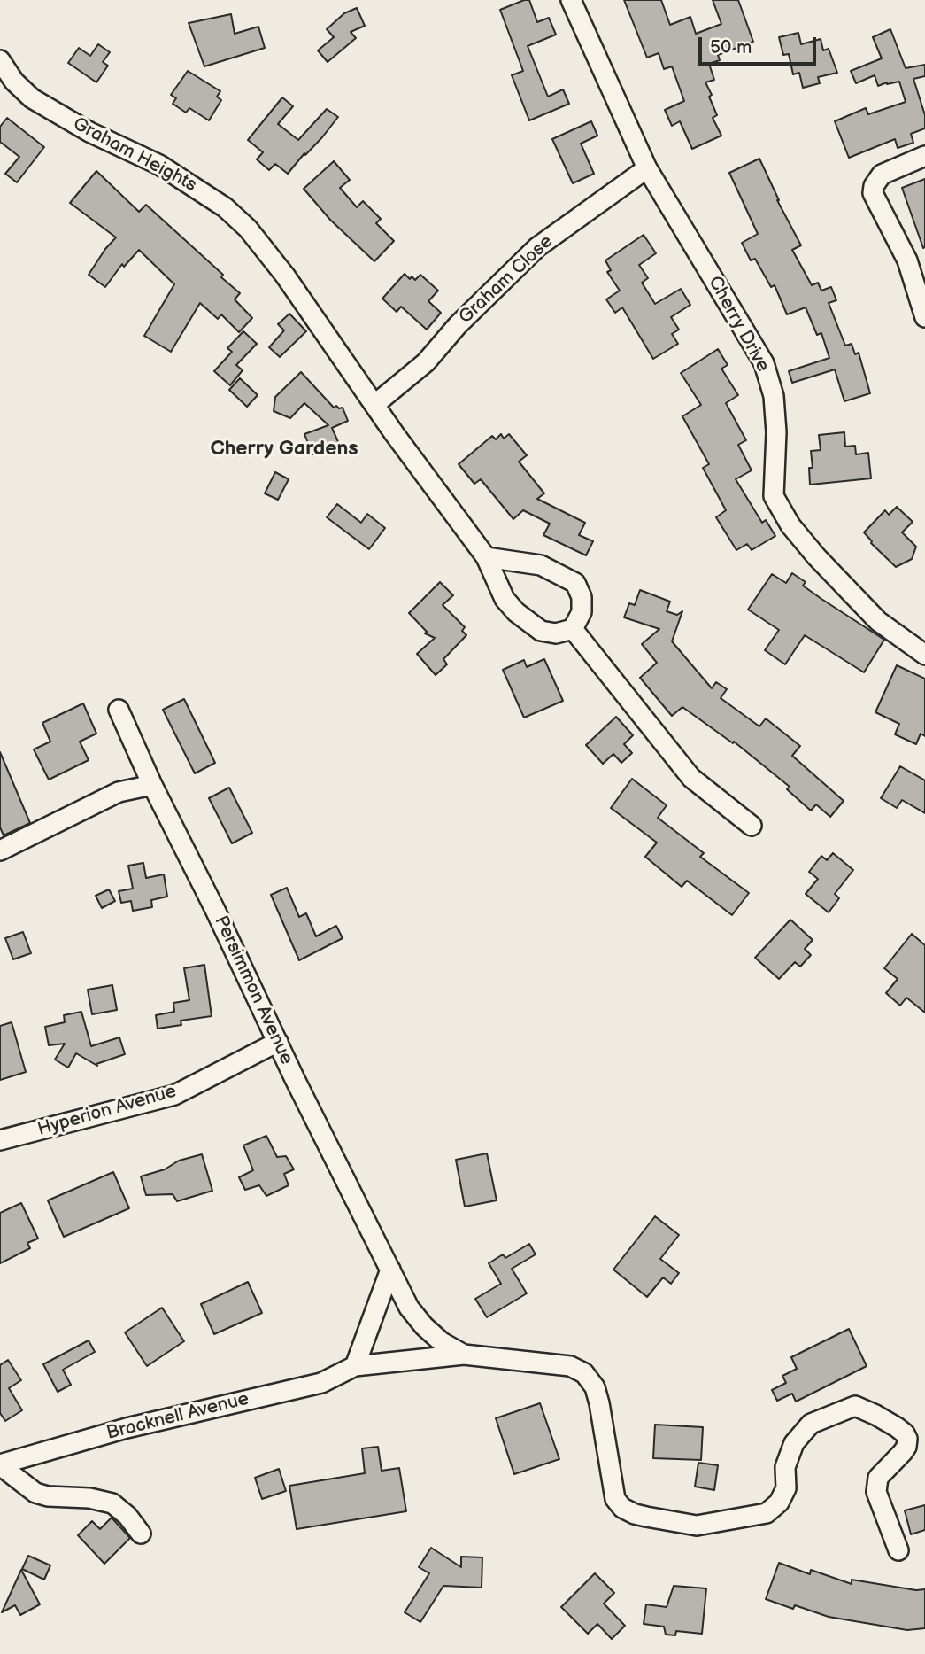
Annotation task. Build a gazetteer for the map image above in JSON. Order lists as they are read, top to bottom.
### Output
{
  "streets": {
    "street": [
      "Graham Heights",
      "Graham Close",
      "Cherry Drive",
      "Persimmon Avenue",
      "Hyperion Avenue",
      "Bracknell Avenue"
    ]
  },
  "crossings": [
    ["Graham Heights", "Graham Close"],
    ["Graham Close", "Cherry Drive"],
    ["Persimmon Avenue", "Hyperion Avenue"],
    ["Persimmon Avenue", "Bracknell Avenue"]
  ],
  "districts": ["Cherry Gardens"],
  "scale_bar": "50 m"
}
